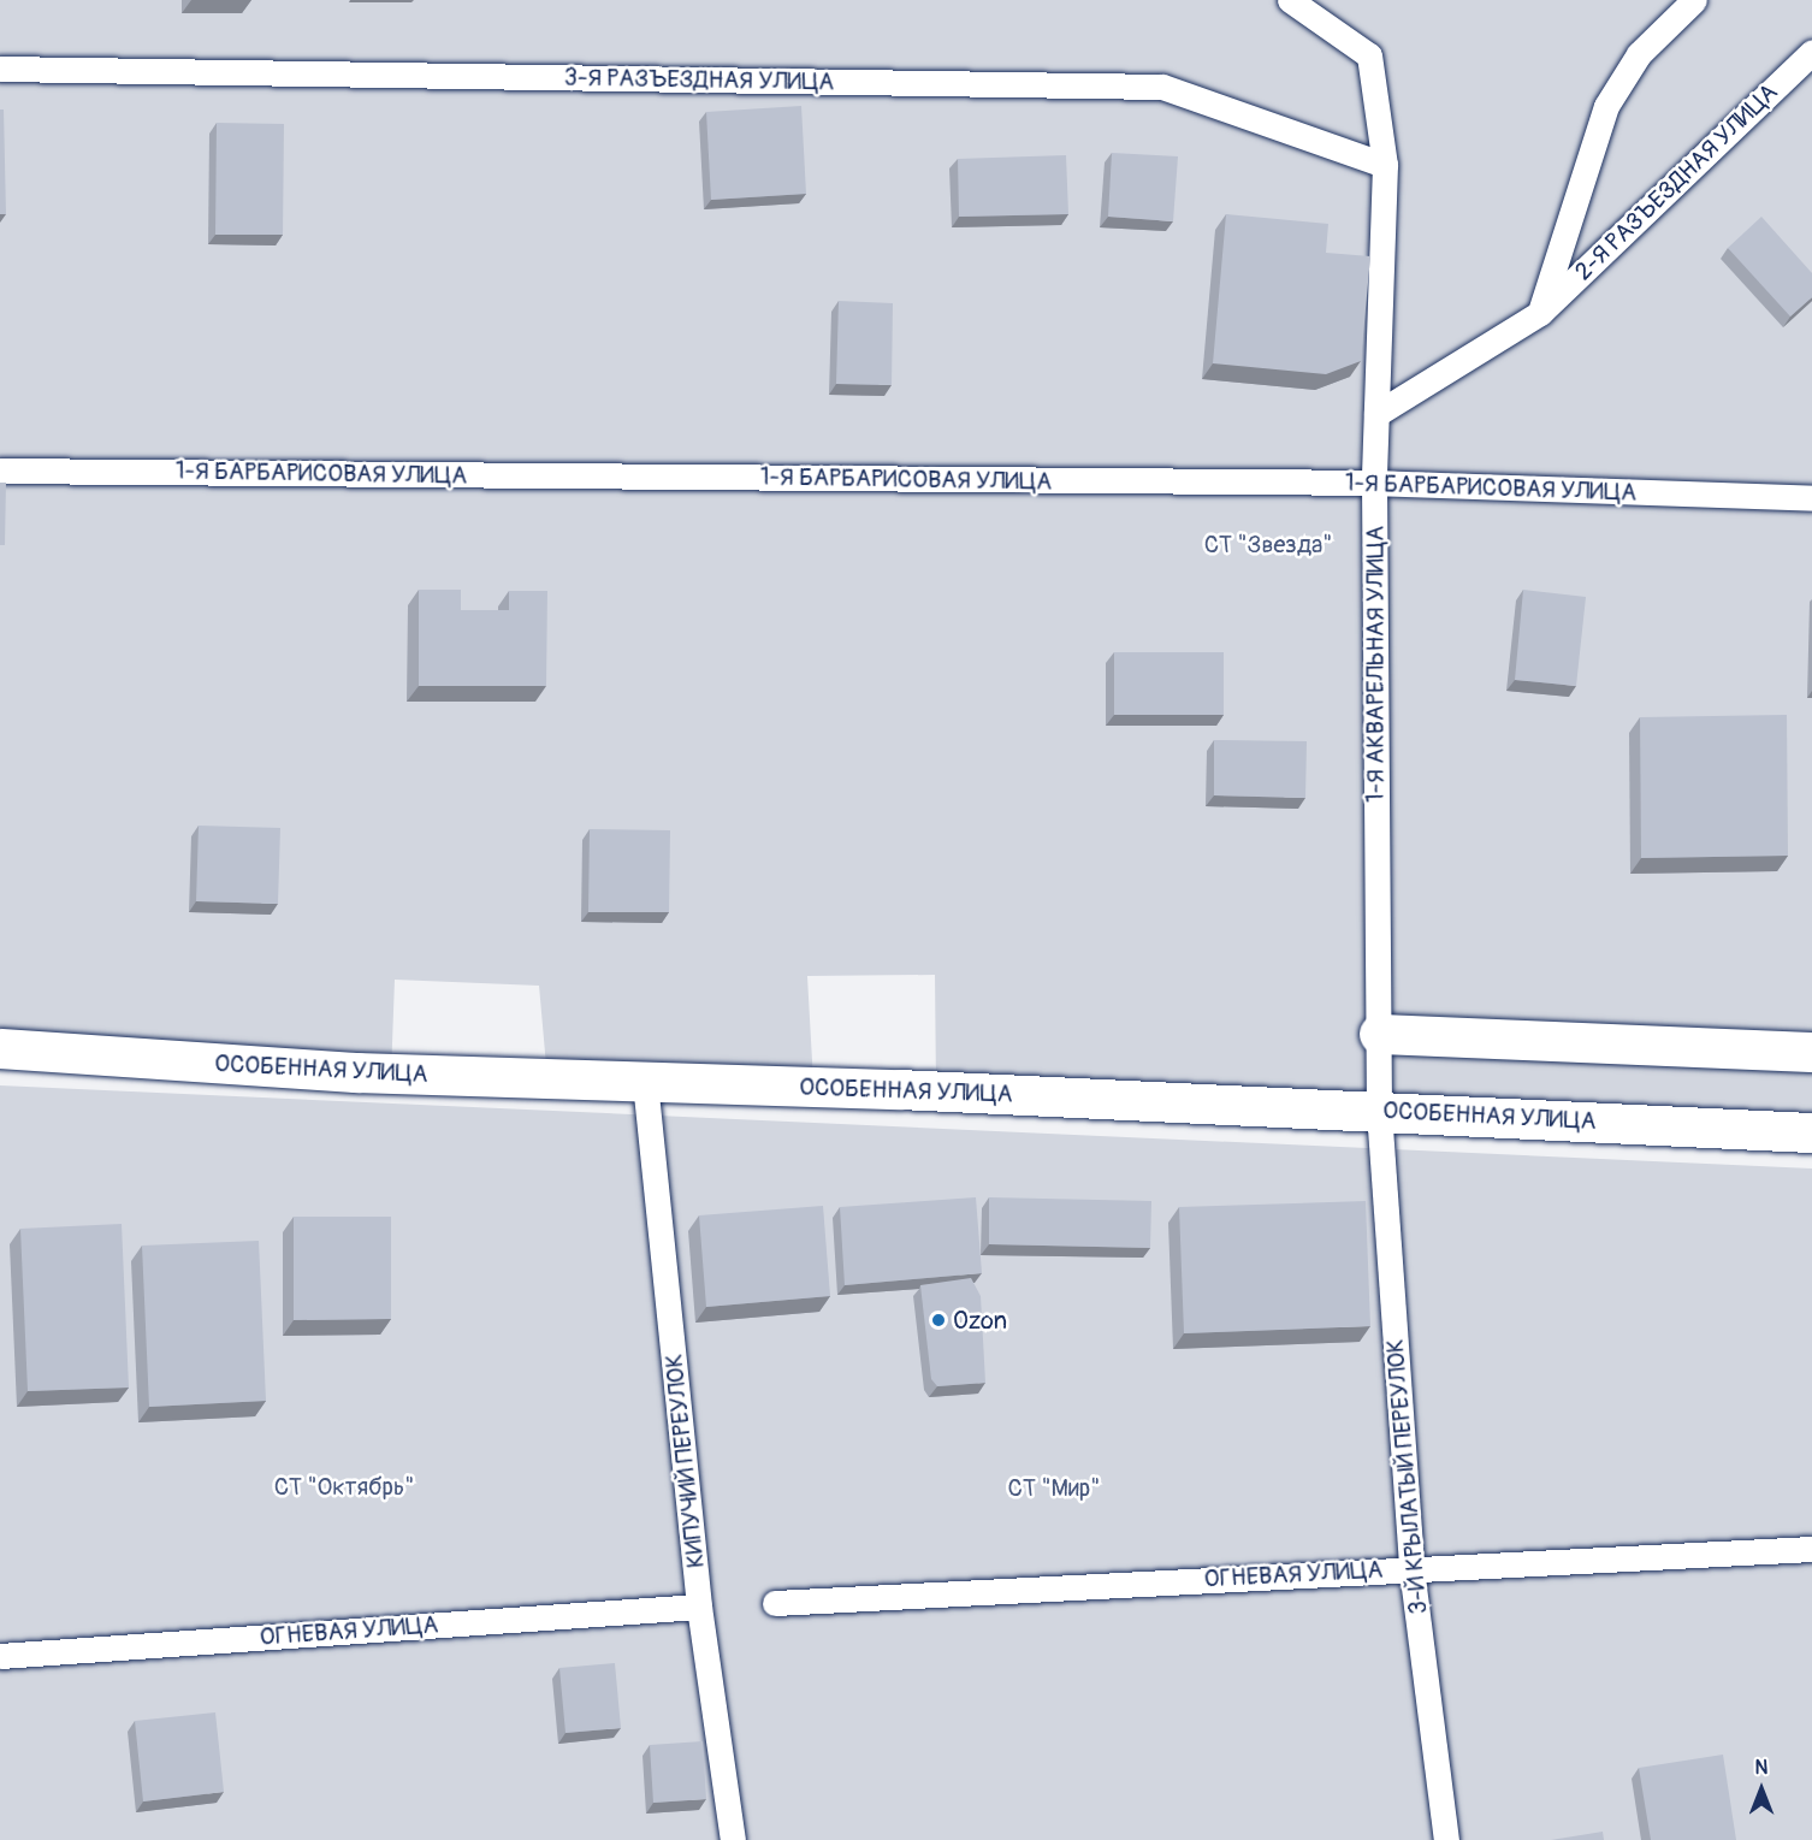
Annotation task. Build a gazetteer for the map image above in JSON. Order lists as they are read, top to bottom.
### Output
{
  "streets": {
    "main road": ["ОСОБЕННАЯ УЛИЦА"],
    "lane": [
      "3-Я РАЗЪЕЗДНАЯ УЛИЦА",
      "2-Я РАЗЪЕЗДНАЯ УЛИЦА",
      "1-Я БАРБАРИСОВАЯ УЛИЦА",
      "1-Я АКВАРЕЛЬНАЯ УЛИЦА",
      "КИПУЧИЙ ПЕРЕУЛОК",
      "3-Й КРЫЛАТЫЙ ПЕРЕУЛОК",
      "ОГНЕВАЯ УЛИЦА"
    ]
  },
  "crossings": [
    ["3-Я РАЗЪЕЗДНАЯ УЛИЦА", "1-Я АКВАРЕЛЬНАЯ УЛИЦА"],
    ["2-Я РАЗЪЕЗДНАЯ УЛИЦА", "1-Я АКВАРЕЛЬНАЯ УЛИЦА"],
    ["1-Я БАРБАРИСОВАЯ УЛИЦА", "1-Я АКВАРЕЛЬНАЯ УЛИЦА"],
    ["1-Я АКВАРЕЛЬНАЯ УЛИЦА", "ОСОБЕННАЯ УЛИЦА"],
    ["1-Я АКВАРЕЛЬНАЯ УЛИЦА", "3-Й КРЫЛАТЫЙ ПЕРЕУЛОК"],
    ["ОСОБЕННАЯ УЛИЦА", "КИПУЧИЙ ПЕРЕУЛОК"],
    ["ОСОБЕННАЯ УЛИЦА", "3-Й КРЫЛАТЫЙ ПЕРЕУЛОК"],
    ["КИПУЧИЙ ПЕРЕУЛОК", "ОГНЕВАЯ УЛИЦА"],
    ["3-Й КРЫЛАТЫЙ ПЕРЕУЛОК", "ОГНЕВАЯ УЛИЦА"]
  ],
  "parks": ["СТ \"Звезда\"", "СТ \"Октябрь\"", "СТ \"Мир\""],
  "places": ["Ozon"],
  "north": "top"
}
